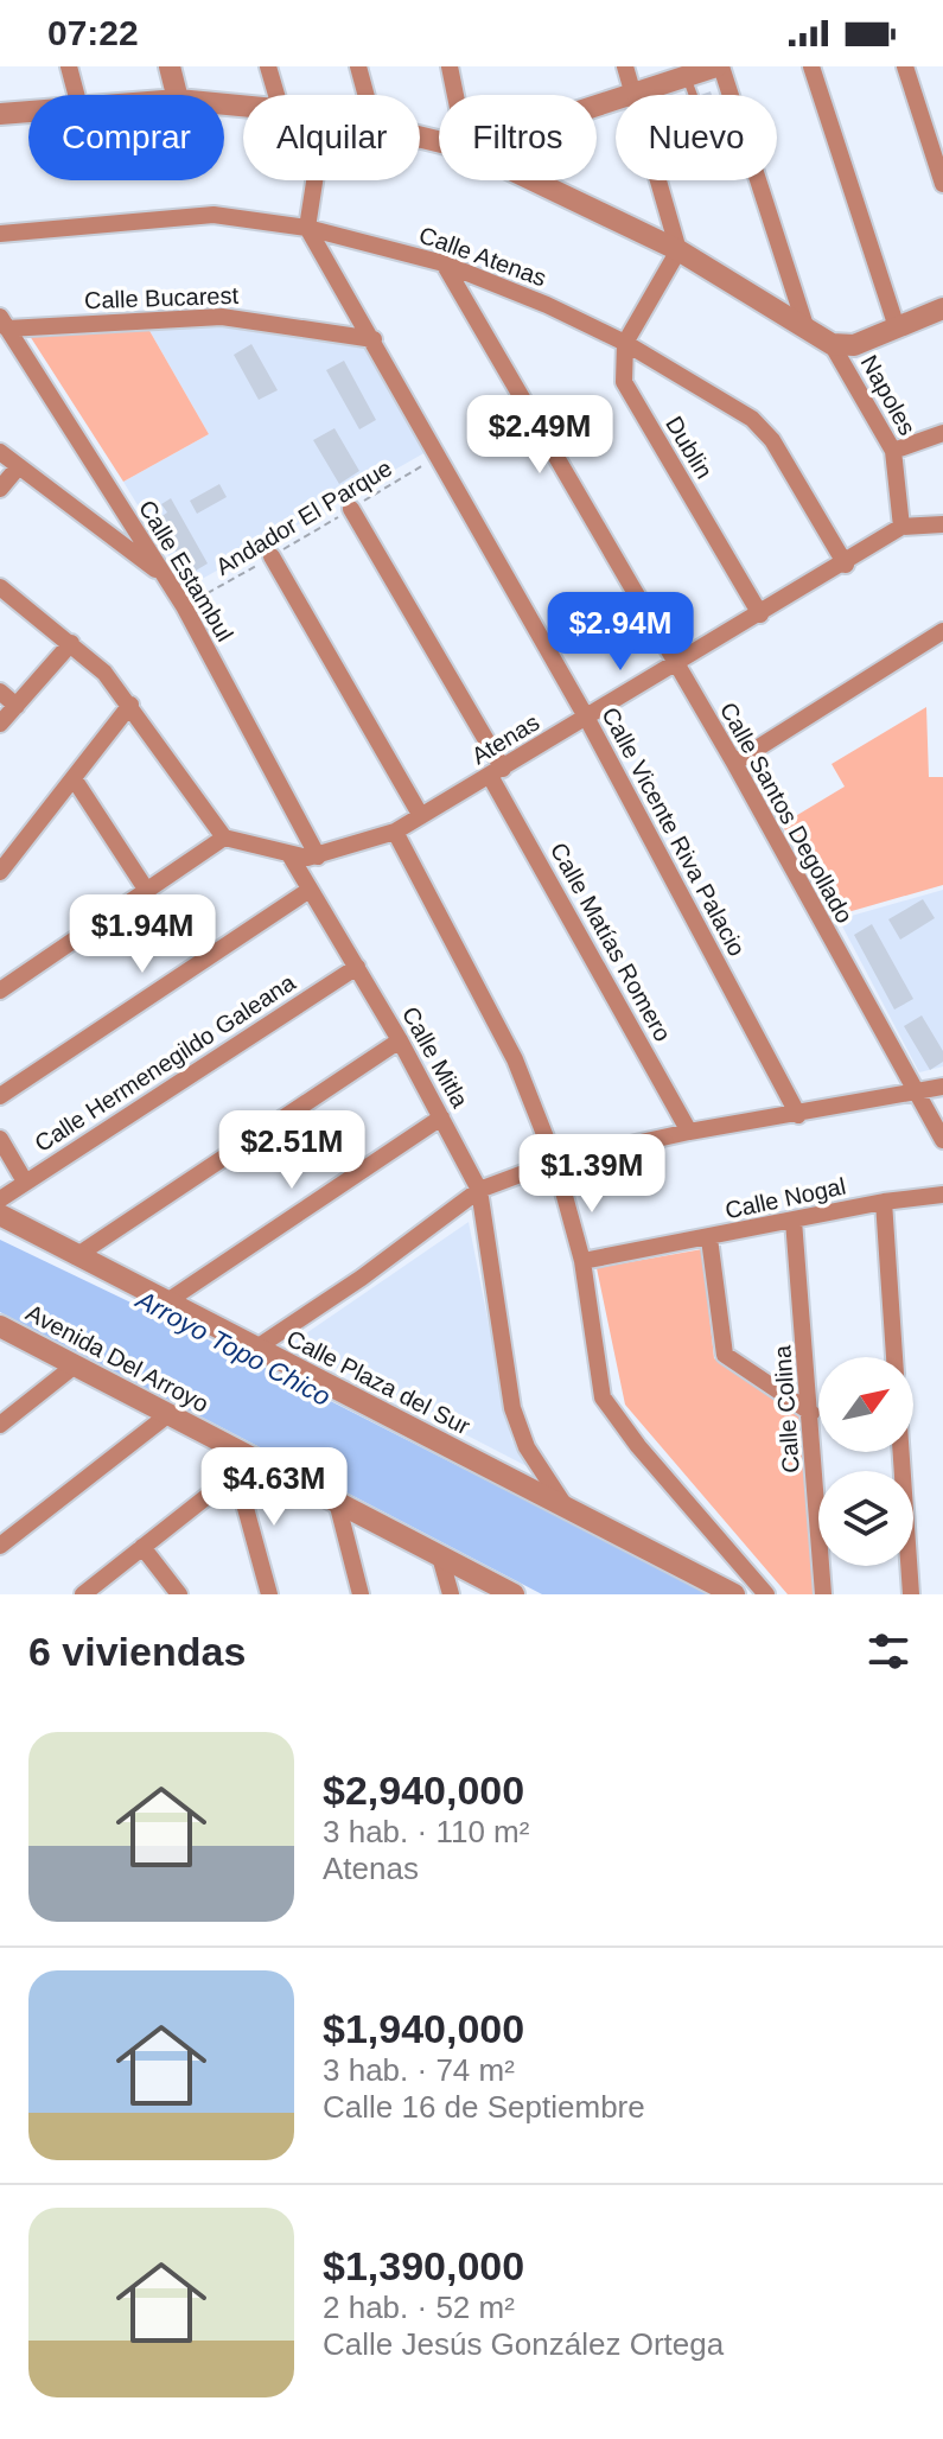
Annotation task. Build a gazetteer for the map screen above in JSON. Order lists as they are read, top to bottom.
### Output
{
  "streets": {
    "street": [
      "Calle Atenas",
      "Calle Bucarest",
      "Napoles",
      "Dublin",
      "Calle Estambul",
      "Atenas",
      "Calle Santos Degollado",
      "Calle Vicente Riva Palacio",
      "Calle Matías Romero",
      "Calle Mitla",
      "Calle Hermenegildo Galeana",
      "Calle Nogal",
      "Avenida Del Arroyo",
      "Calle Plaza del Sur",
      "Calle Colina"
    ],
    "path": ["Andador El Parque"]
  },
  "crossings": [
    ["Calle Atenas", "Dublin"],
    ["Calle Atenas", "Atenas"],
    ["Calle Atenas", "Calle Santos Degollado"],
    ["Calle Atenas", "Calle Vicente Riva Palacio"],
    ["Calle Bucarest", "Calle Estambul"],
    ["Calle Bucarest", "Calle Vicente Riva Palacio"],
    ["Napoles", "Atenas"],
    ["Dublin", "Atenas"],
    ["Andador El Parque", "Calle Estambul"],
    ["Andador El Parque", "Calle Vicente Riva Palacio"],
    ["Andador El Parque", "Calle Matías Romero"],
    ["Calle Estambul", "Atenas"],
    ["Atenas", "Calle Santos Degollado"],
    ["Atenas", "Calle Vicente Riva Palacio"],
    ["Atenas", "Calle Matías Romero"],
    ["Atenas", "Calle Mitla"],
    ["Calle Mitla", "Calle Hermenegildo Galeana"],
    ["Calle Mitla", "Calle Plaza del Sur"],
    ["Calle Nogal", "Calle Colina"]
  ],
  "water": ["Arroyo Topo Chico"],
  "north": "top right",
  "page": {
    "status": "07:22",
    "chip": [
      "Comprar",
      "Alquilar",
      "Filtros",
      "Nuevo"
    ],
    "price": [
      "$2.49M",
      "$2.94M",
      "$1.94M",
      "$2.51M",
      "$1.39M",
      "$4.63M"
    ],
    "heading": "6 viviendas",
    "list": [
      {
        "name": "$2,940,000",
        "note": "3 hab. · 110 m² · Atenas"
      },
      {
        "name": "$1,940,000",
        "note": "3 hab. · 74 m² · Calle 16 de Septiembre"
      },
      {
        "name": "$1,390,000",
        "note": "2 hab. · 52 m² · Calle Jesús González Ortega"
      }
    ]
  }
}
